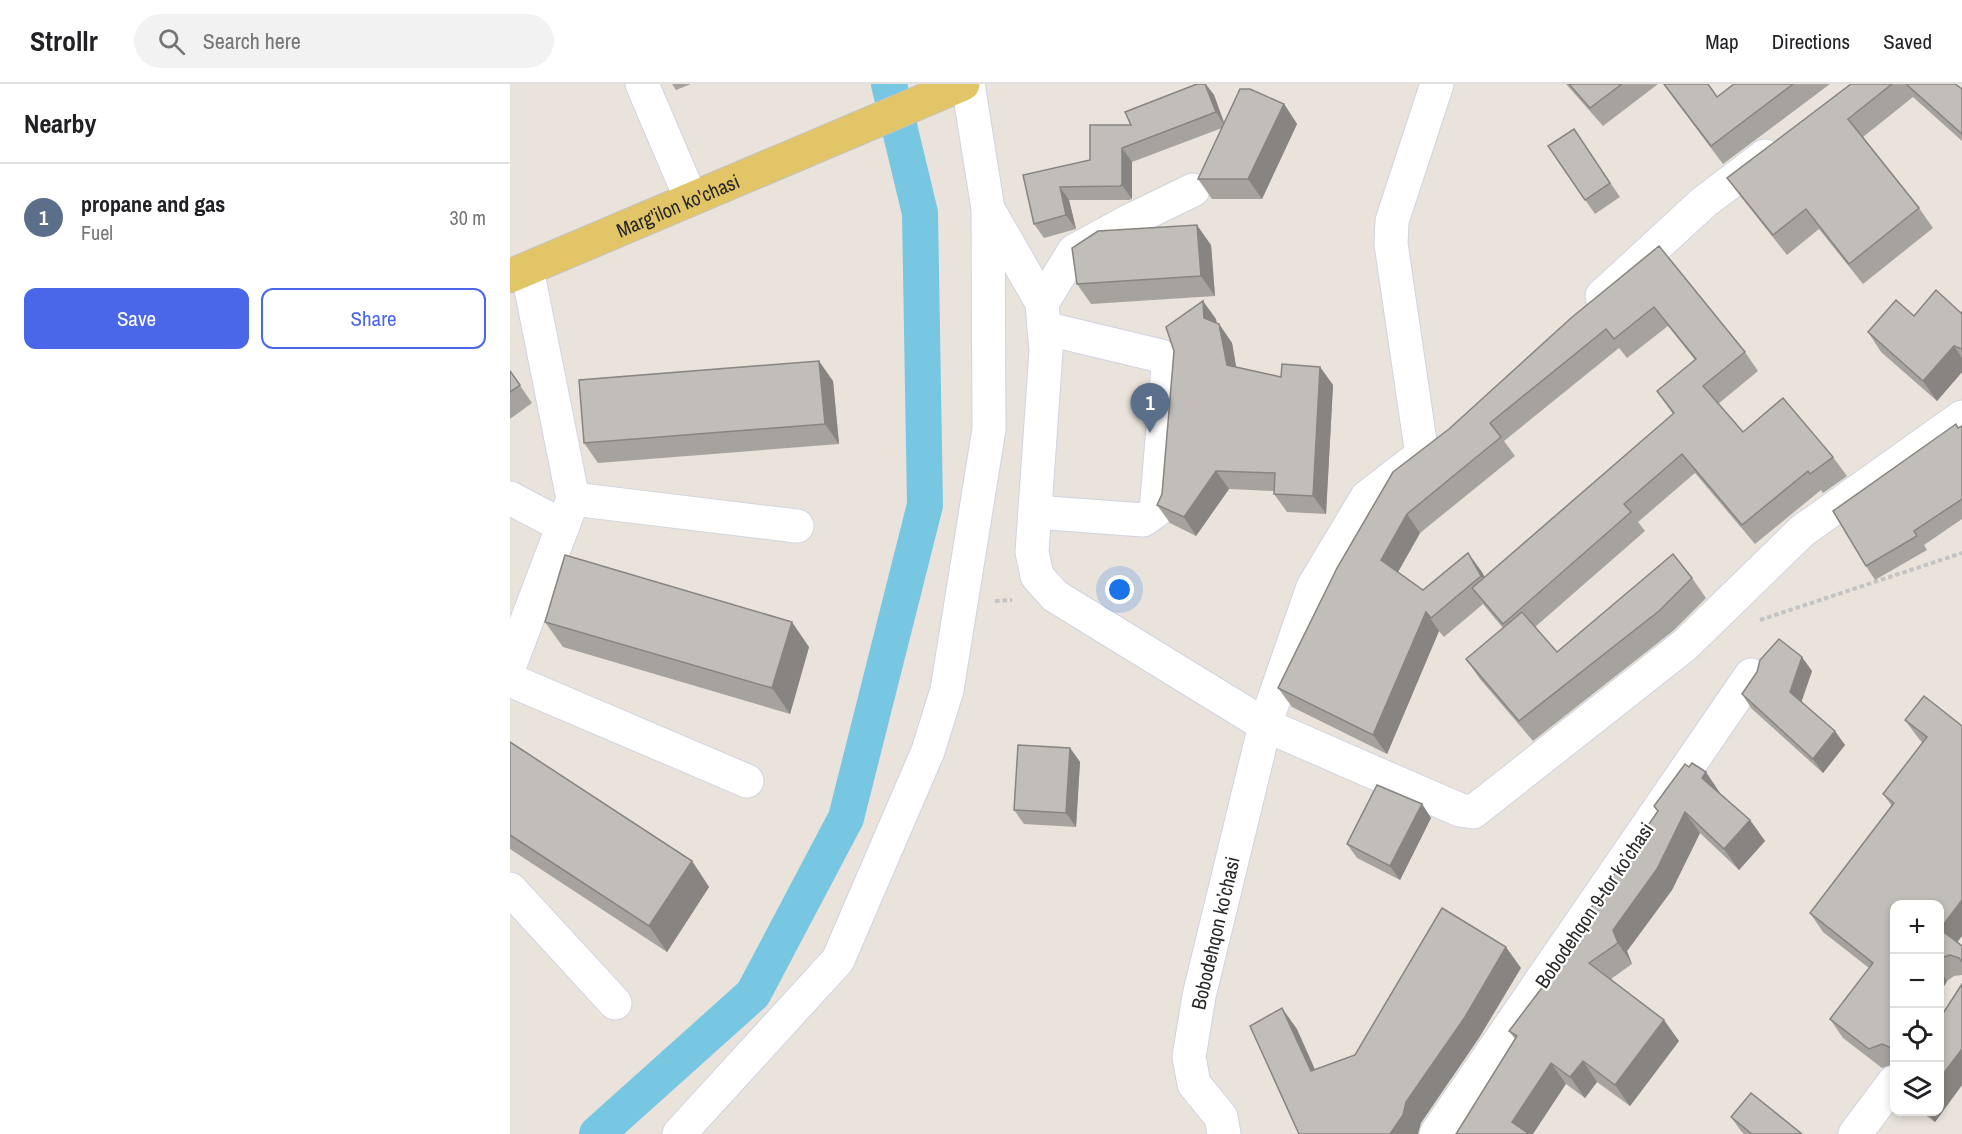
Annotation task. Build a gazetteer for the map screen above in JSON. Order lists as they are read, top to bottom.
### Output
{
  "streets": {
    "main road": ["Marg'ilon ko'chasi"],
    "street": ["Bobodehqon 9-tor koʼchasi", "Bobodehqon koʼchasi"]
  },
  "page": {
    "header": "Strollr",
    "search": "Search here",
    "nav": ["Map", "Directions", "Saved"],
    "heading": "Nearby",
    "list": [
      {
        "mark": "1",
        "name": "propane and gas",
        "note": "Fuel",
        "value": "30 m"
      }
    ],
    "buttons": ["Save", "Share"],
    "pins": "1",
    "map_buttons": ["+", "−"]
  }
}
